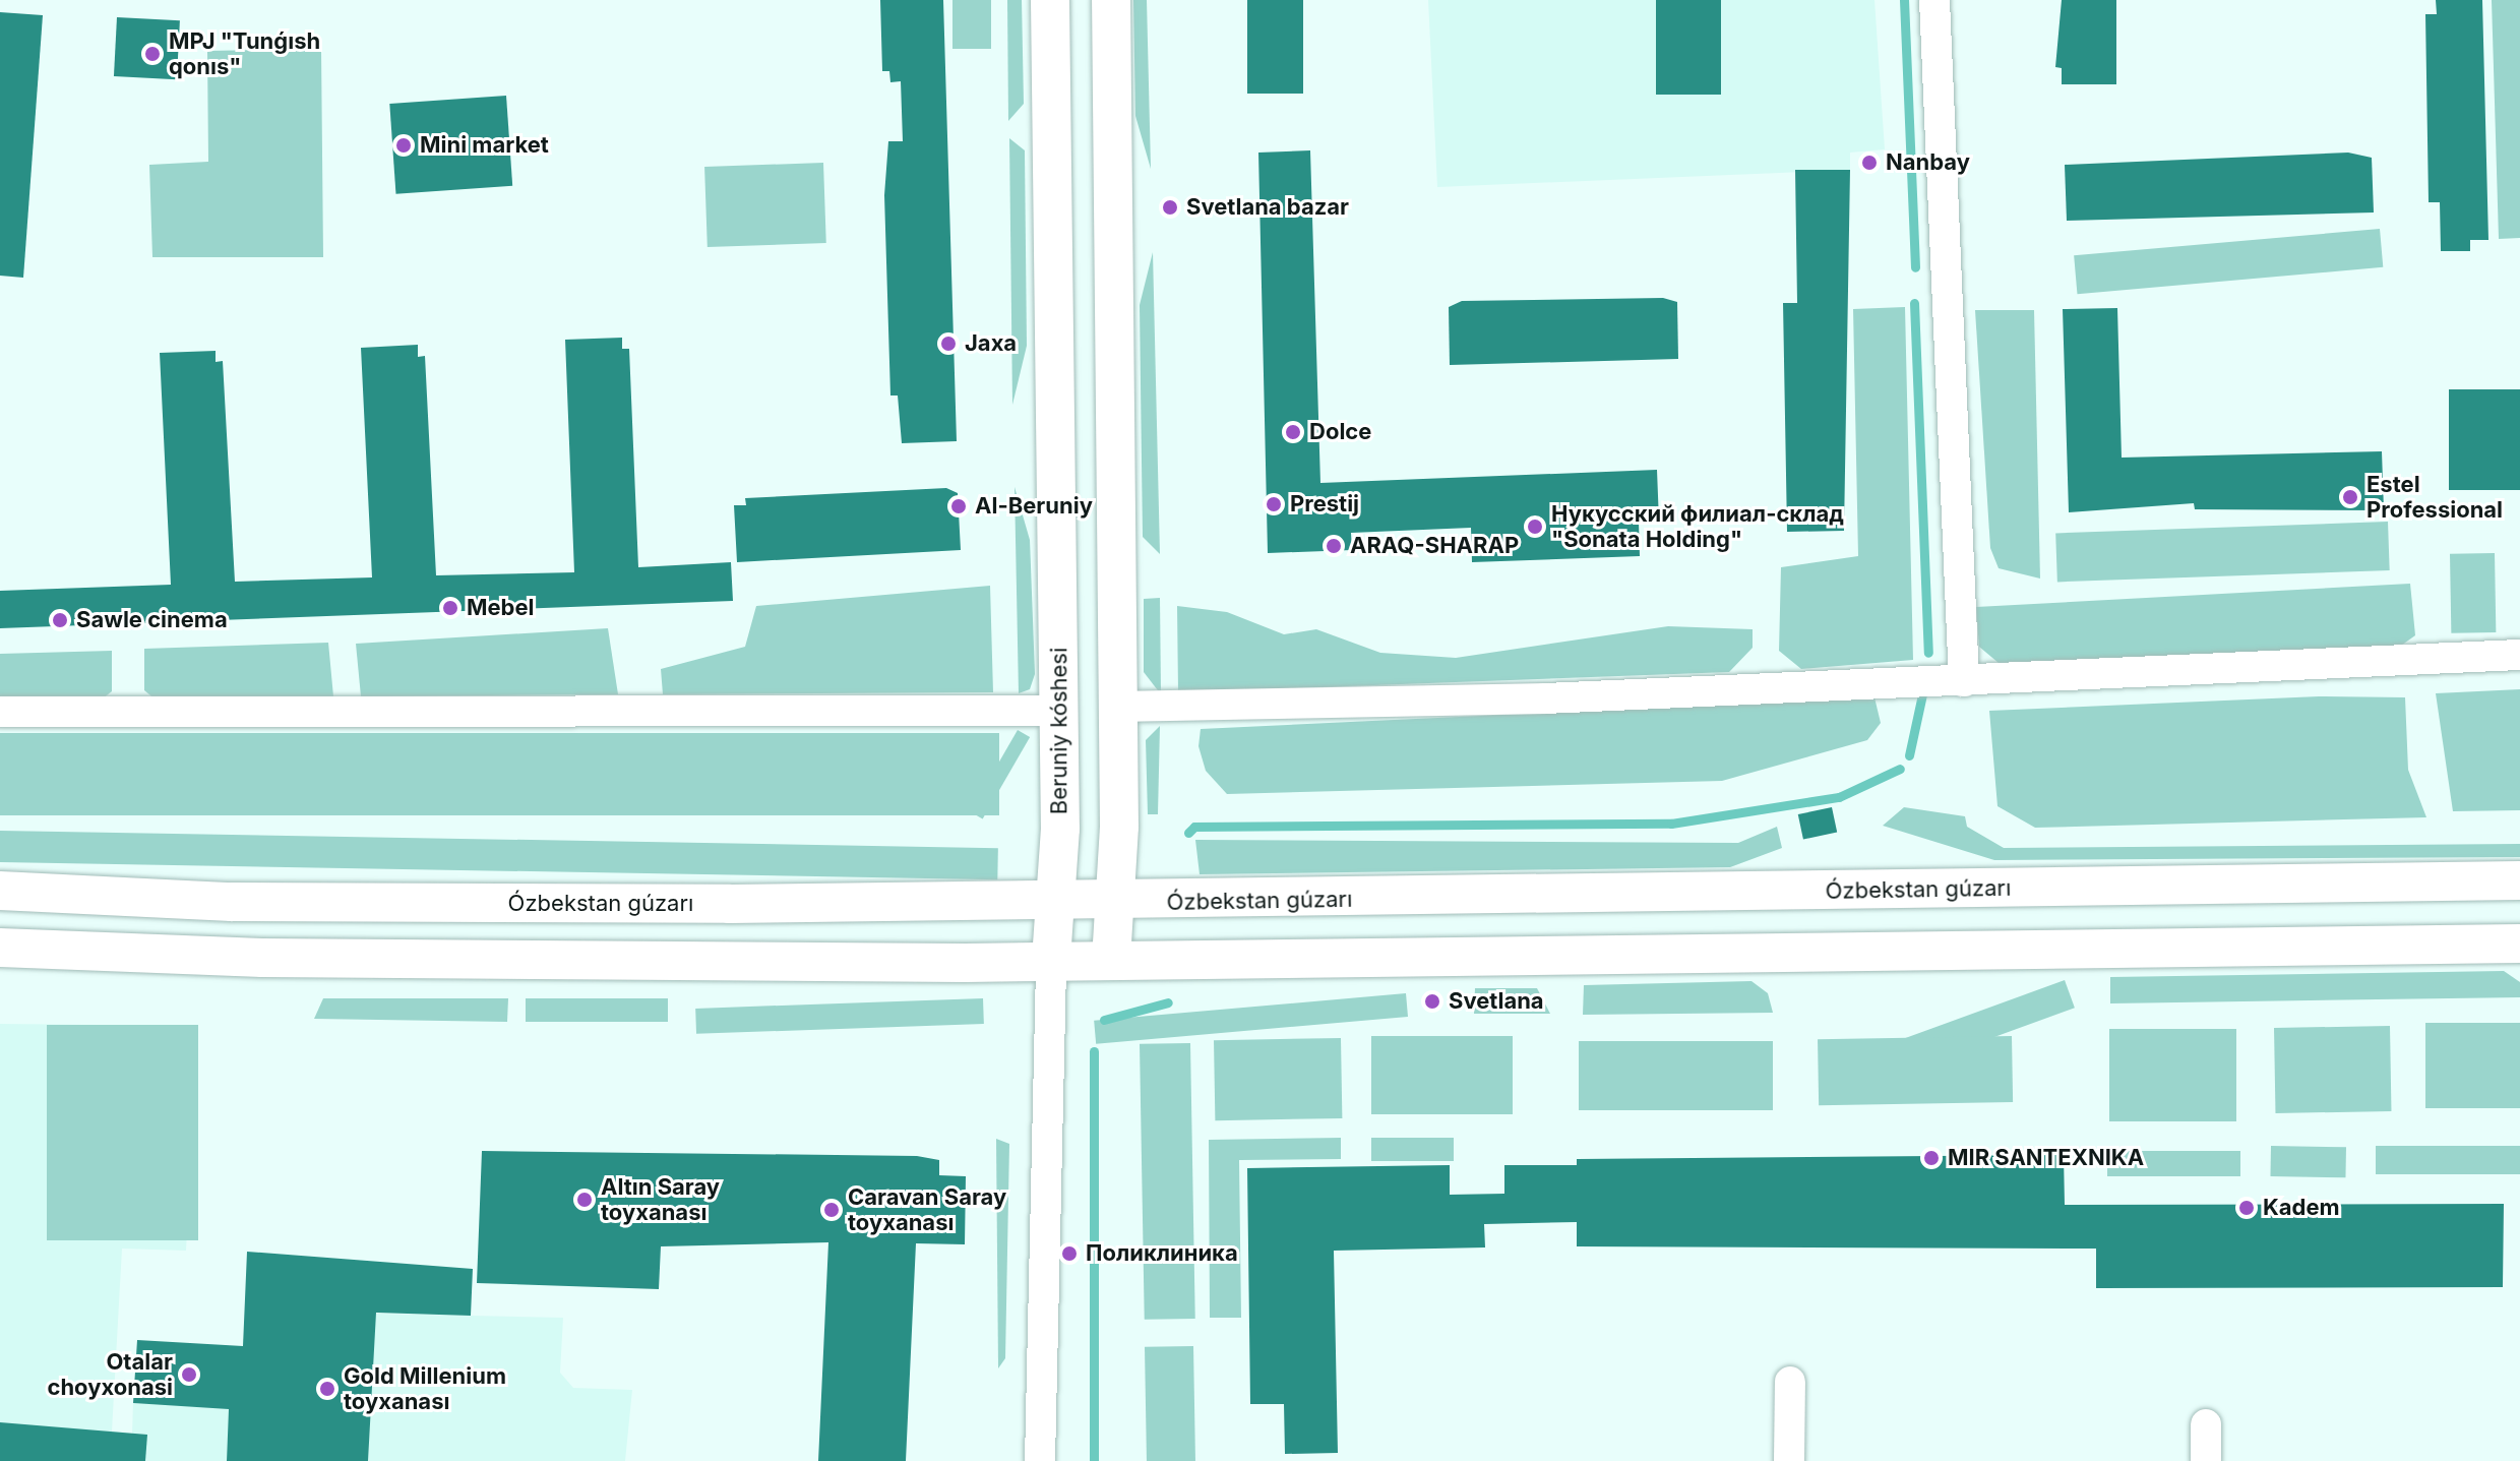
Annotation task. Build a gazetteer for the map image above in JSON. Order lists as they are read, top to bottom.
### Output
{
  "streets": {
    "main road": ["Beruniy kóshesi", "Ózbekstan gúzarı"]
  },
  "crossings": [
    ["Beruniy kóshesi", "Ózbekstan gúzarı"]
  ],
  "places": [
    "MPJ \"Tunǵısh qonıs\"",
    "Mini market",
    "Nanbay",
    "Svetlana bazar",
    "Jaxa",
    "Dolce",
    "Estel Professional",
    "Prestij",
    "Al-Beruniy",
    "Нукусский филиал-склад \"Sonata Holding\"",
    "ARAQ-SHARAP",
    "Mebel",
    "Sawle cinema",
    "Svetlana",
    "MIR SANTEXNIKA",
    "Altın Saray toyxanası",
    "Kadem",
    "Caravan Saray toyxanası",
    "Поликлиника",
    "Otalar choyxonasi",
    "Gold Millenium toyxanası"
  ]
}
